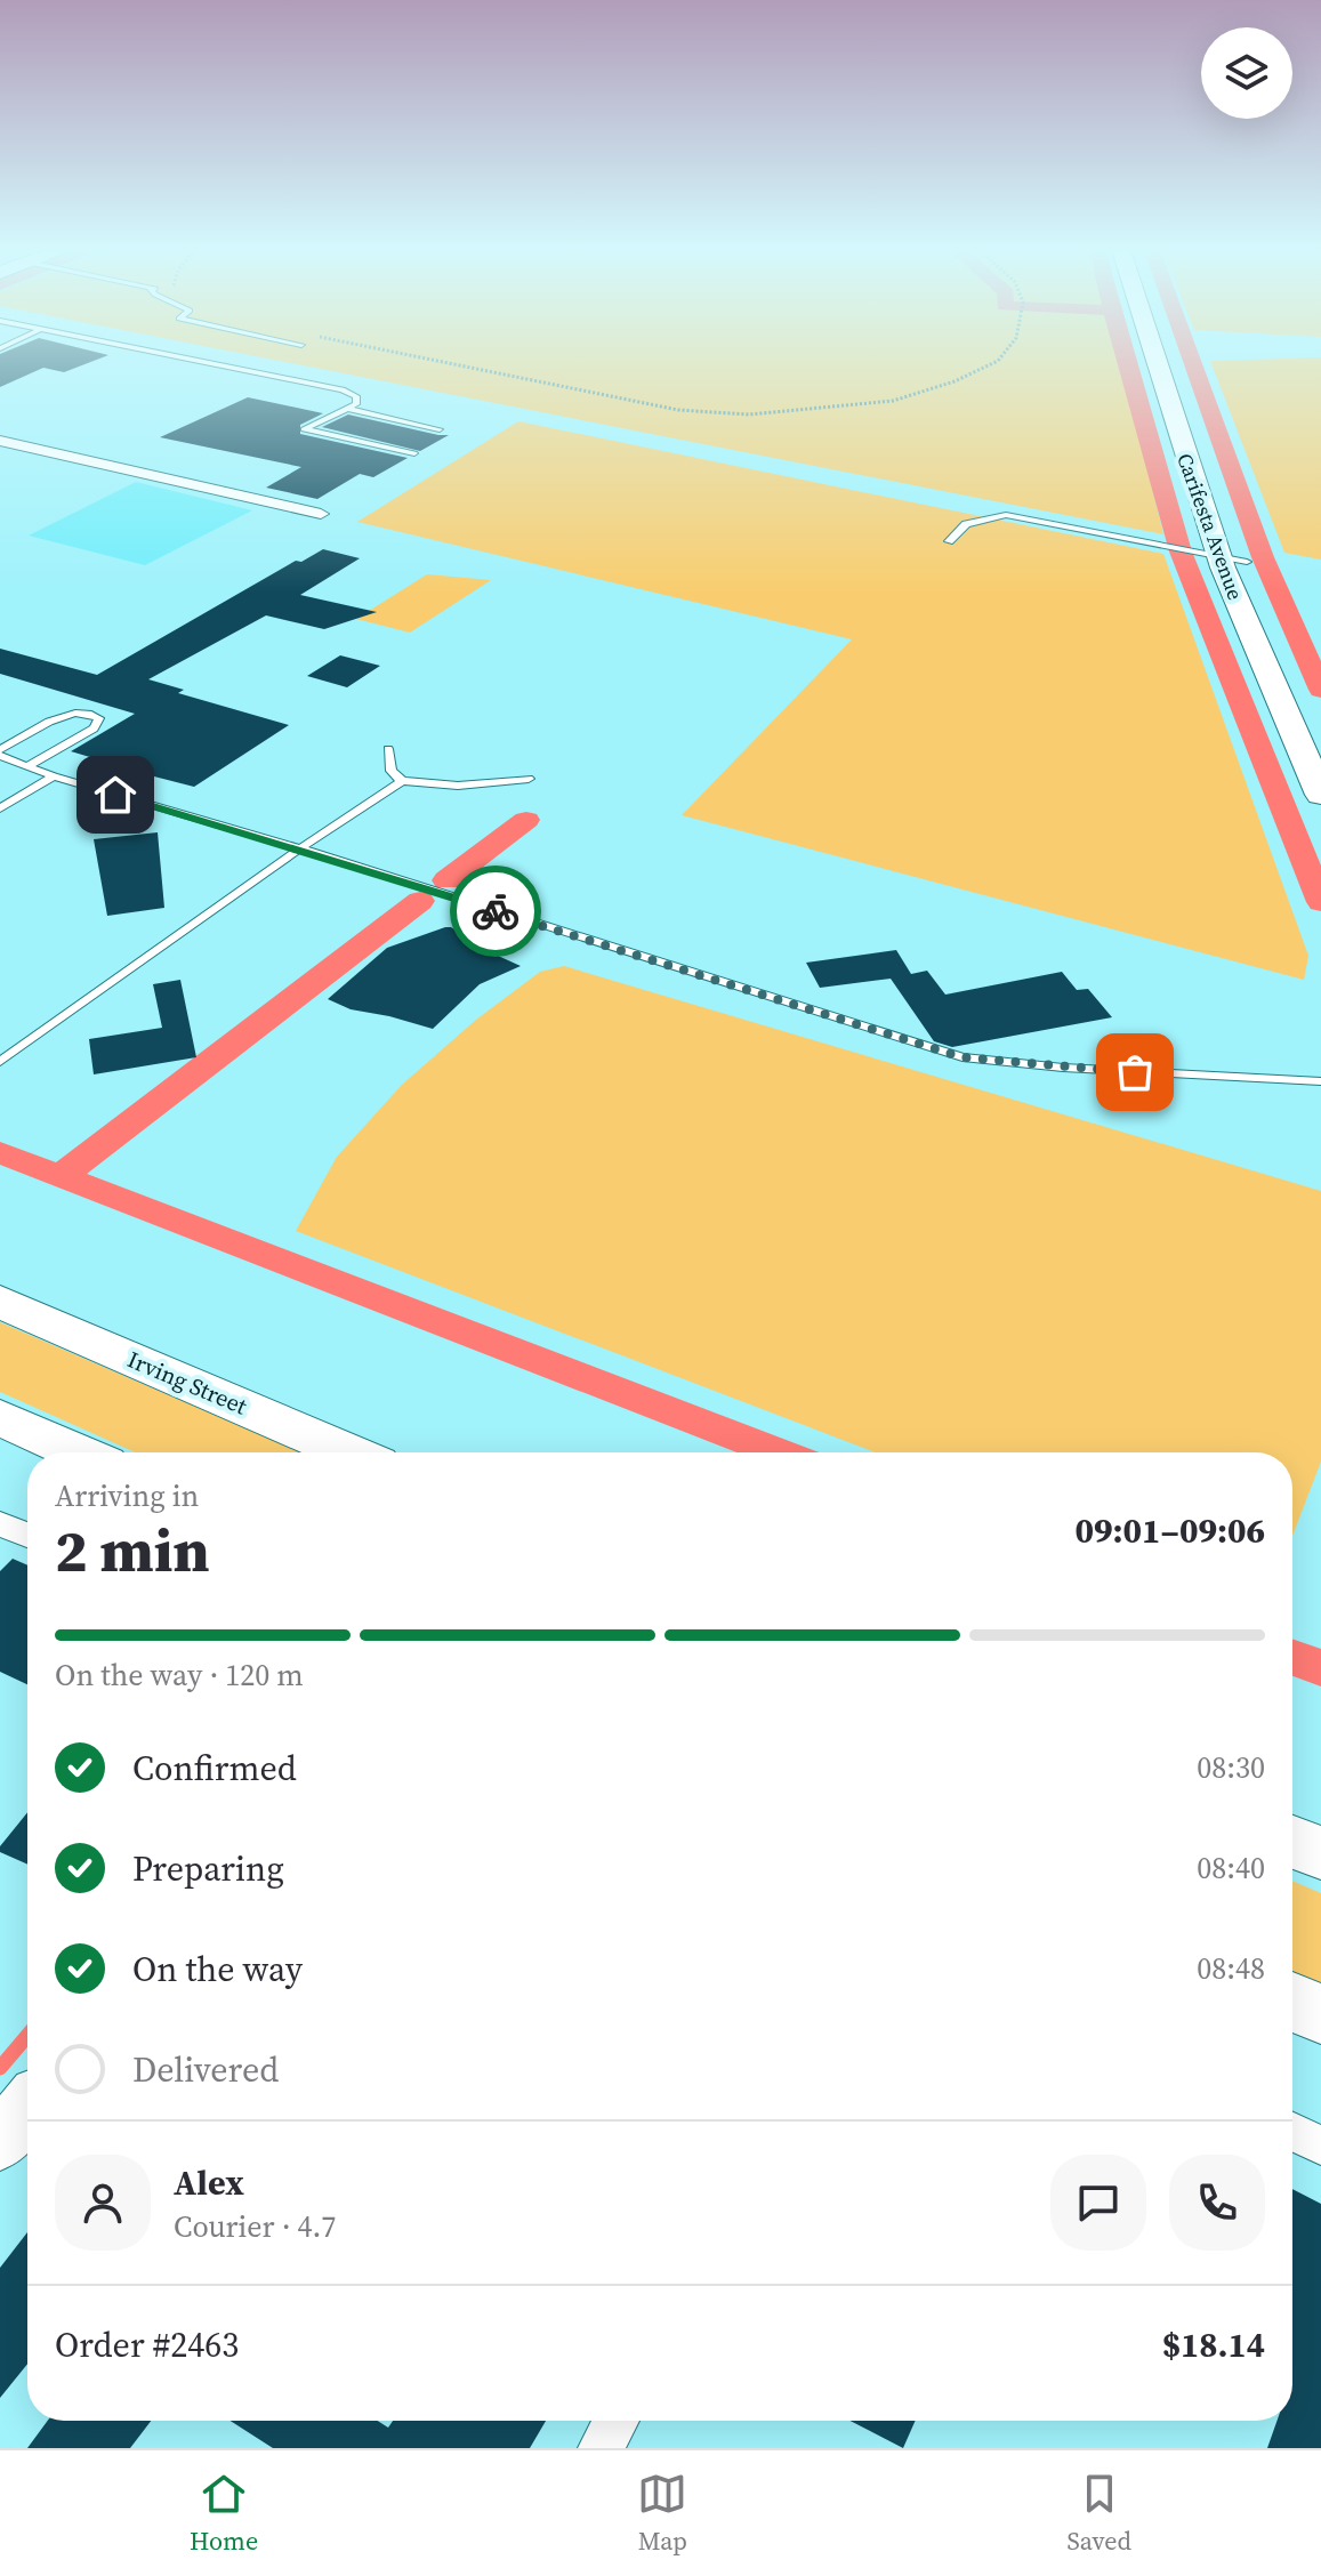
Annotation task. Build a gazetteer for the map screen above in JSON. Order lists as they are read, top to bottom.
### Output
{
  "streets": {
    "main road": ["Carifesta Avenue", "Irving Street"]
  },
  "page": {
    "heading": ["2 min", "Arriving in", "09:01–09:06"],
    "panel": [
      "Alex",
      "Courier · 4.7",
      "Order #2463",
      "$18.14"
    ],
    "bar": "On the way · 120 m",
    "list": [
      ["Confirmed", "08:30"],
      ["Preparing", "08:40"],
      ["On the way", "08:48"],
      "Delivered"
    ],
    "tabs": ["Home", "Map", "Saved"]
  }
}
